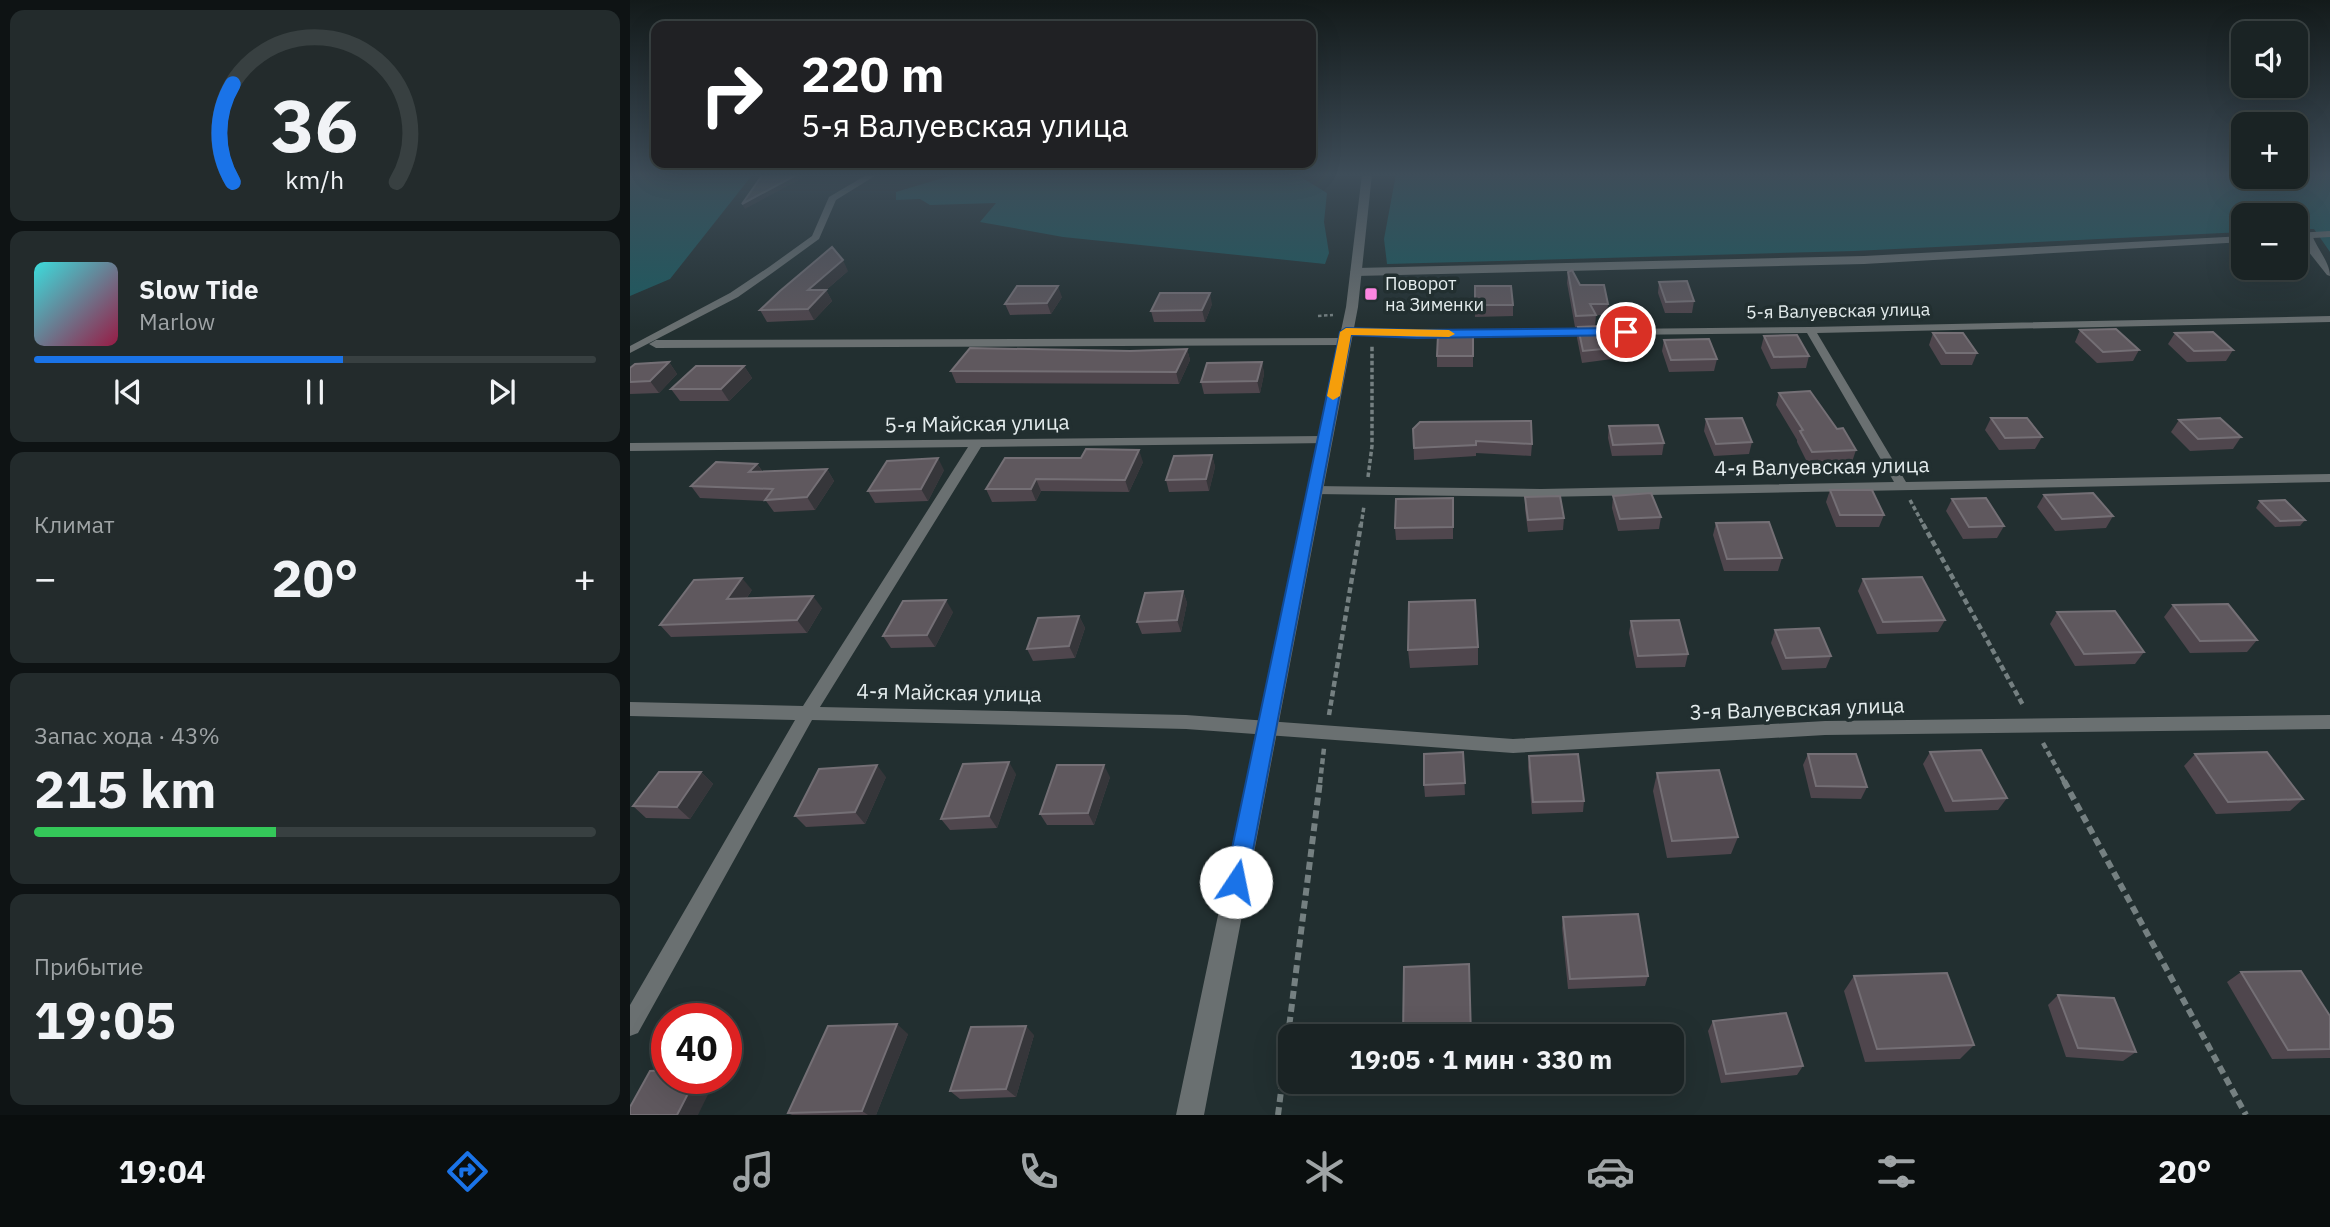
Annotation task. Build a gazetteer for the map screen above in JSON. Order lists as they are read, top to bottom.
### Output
{
  "streets": {
    "lane": [
      "5-я Валуевская улица",
      "5-я Майская улица",
      "4-я Валуевская улица",
      "4-я Майская улица",
      "3-я Валуевская улица"
    ]
  },
  "crossings": [
    ["4-я Майская улица", "3-я Валуевская улица"]
  ],
  "places": {
    "transit": ["Поворот на Зименки"]
  },
  "page": {
    "map_buttons": ["+", "−"],
    "turn": ["220 m", "5-я Валуевская улица"],
    "song": ["Slow Tide", "Marlow"],
    "tile": [
      "Климат",
      ["Запас хода · 43%", "215 km"],
      ["Прибытие", "19:05"]
    ],
    "heat": ["−", "20°", "+"],
    "limit": "40",
    "trip": "19:05 · 1 мин · 330 m",
    "tabs": ["19:04", "20°"],
    "gauge": ["36", "km/h"]
  }
}
